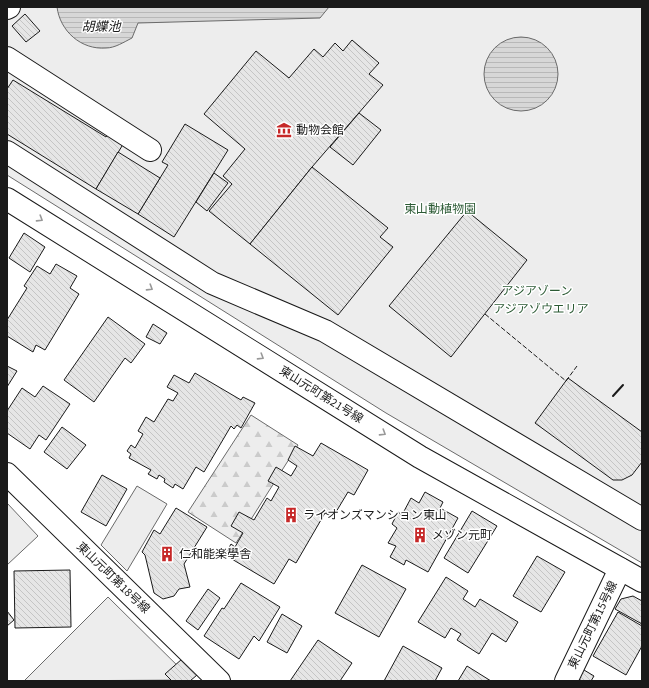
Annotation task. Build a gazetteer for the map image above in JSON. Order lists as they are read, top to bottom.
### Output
{
  "streets": {
    "street": ["東山元町第21号線", "東山元町第18号線", "東山元町第15号線"]
  },
  "crossings": [
    ["東山元町第21号線", "東山元町第15号線"]
  ],
  "water": ["胡蝶池"],
  "parks": ["東山動植物園", "アジアゾーン", "アジアゾウエリア"],
  "places": {
    "museum": ["動物会館"],
    "building": ["ライオンズマンション東山", "メゾン元町", "仁和能楽學舎"]
  }
}
